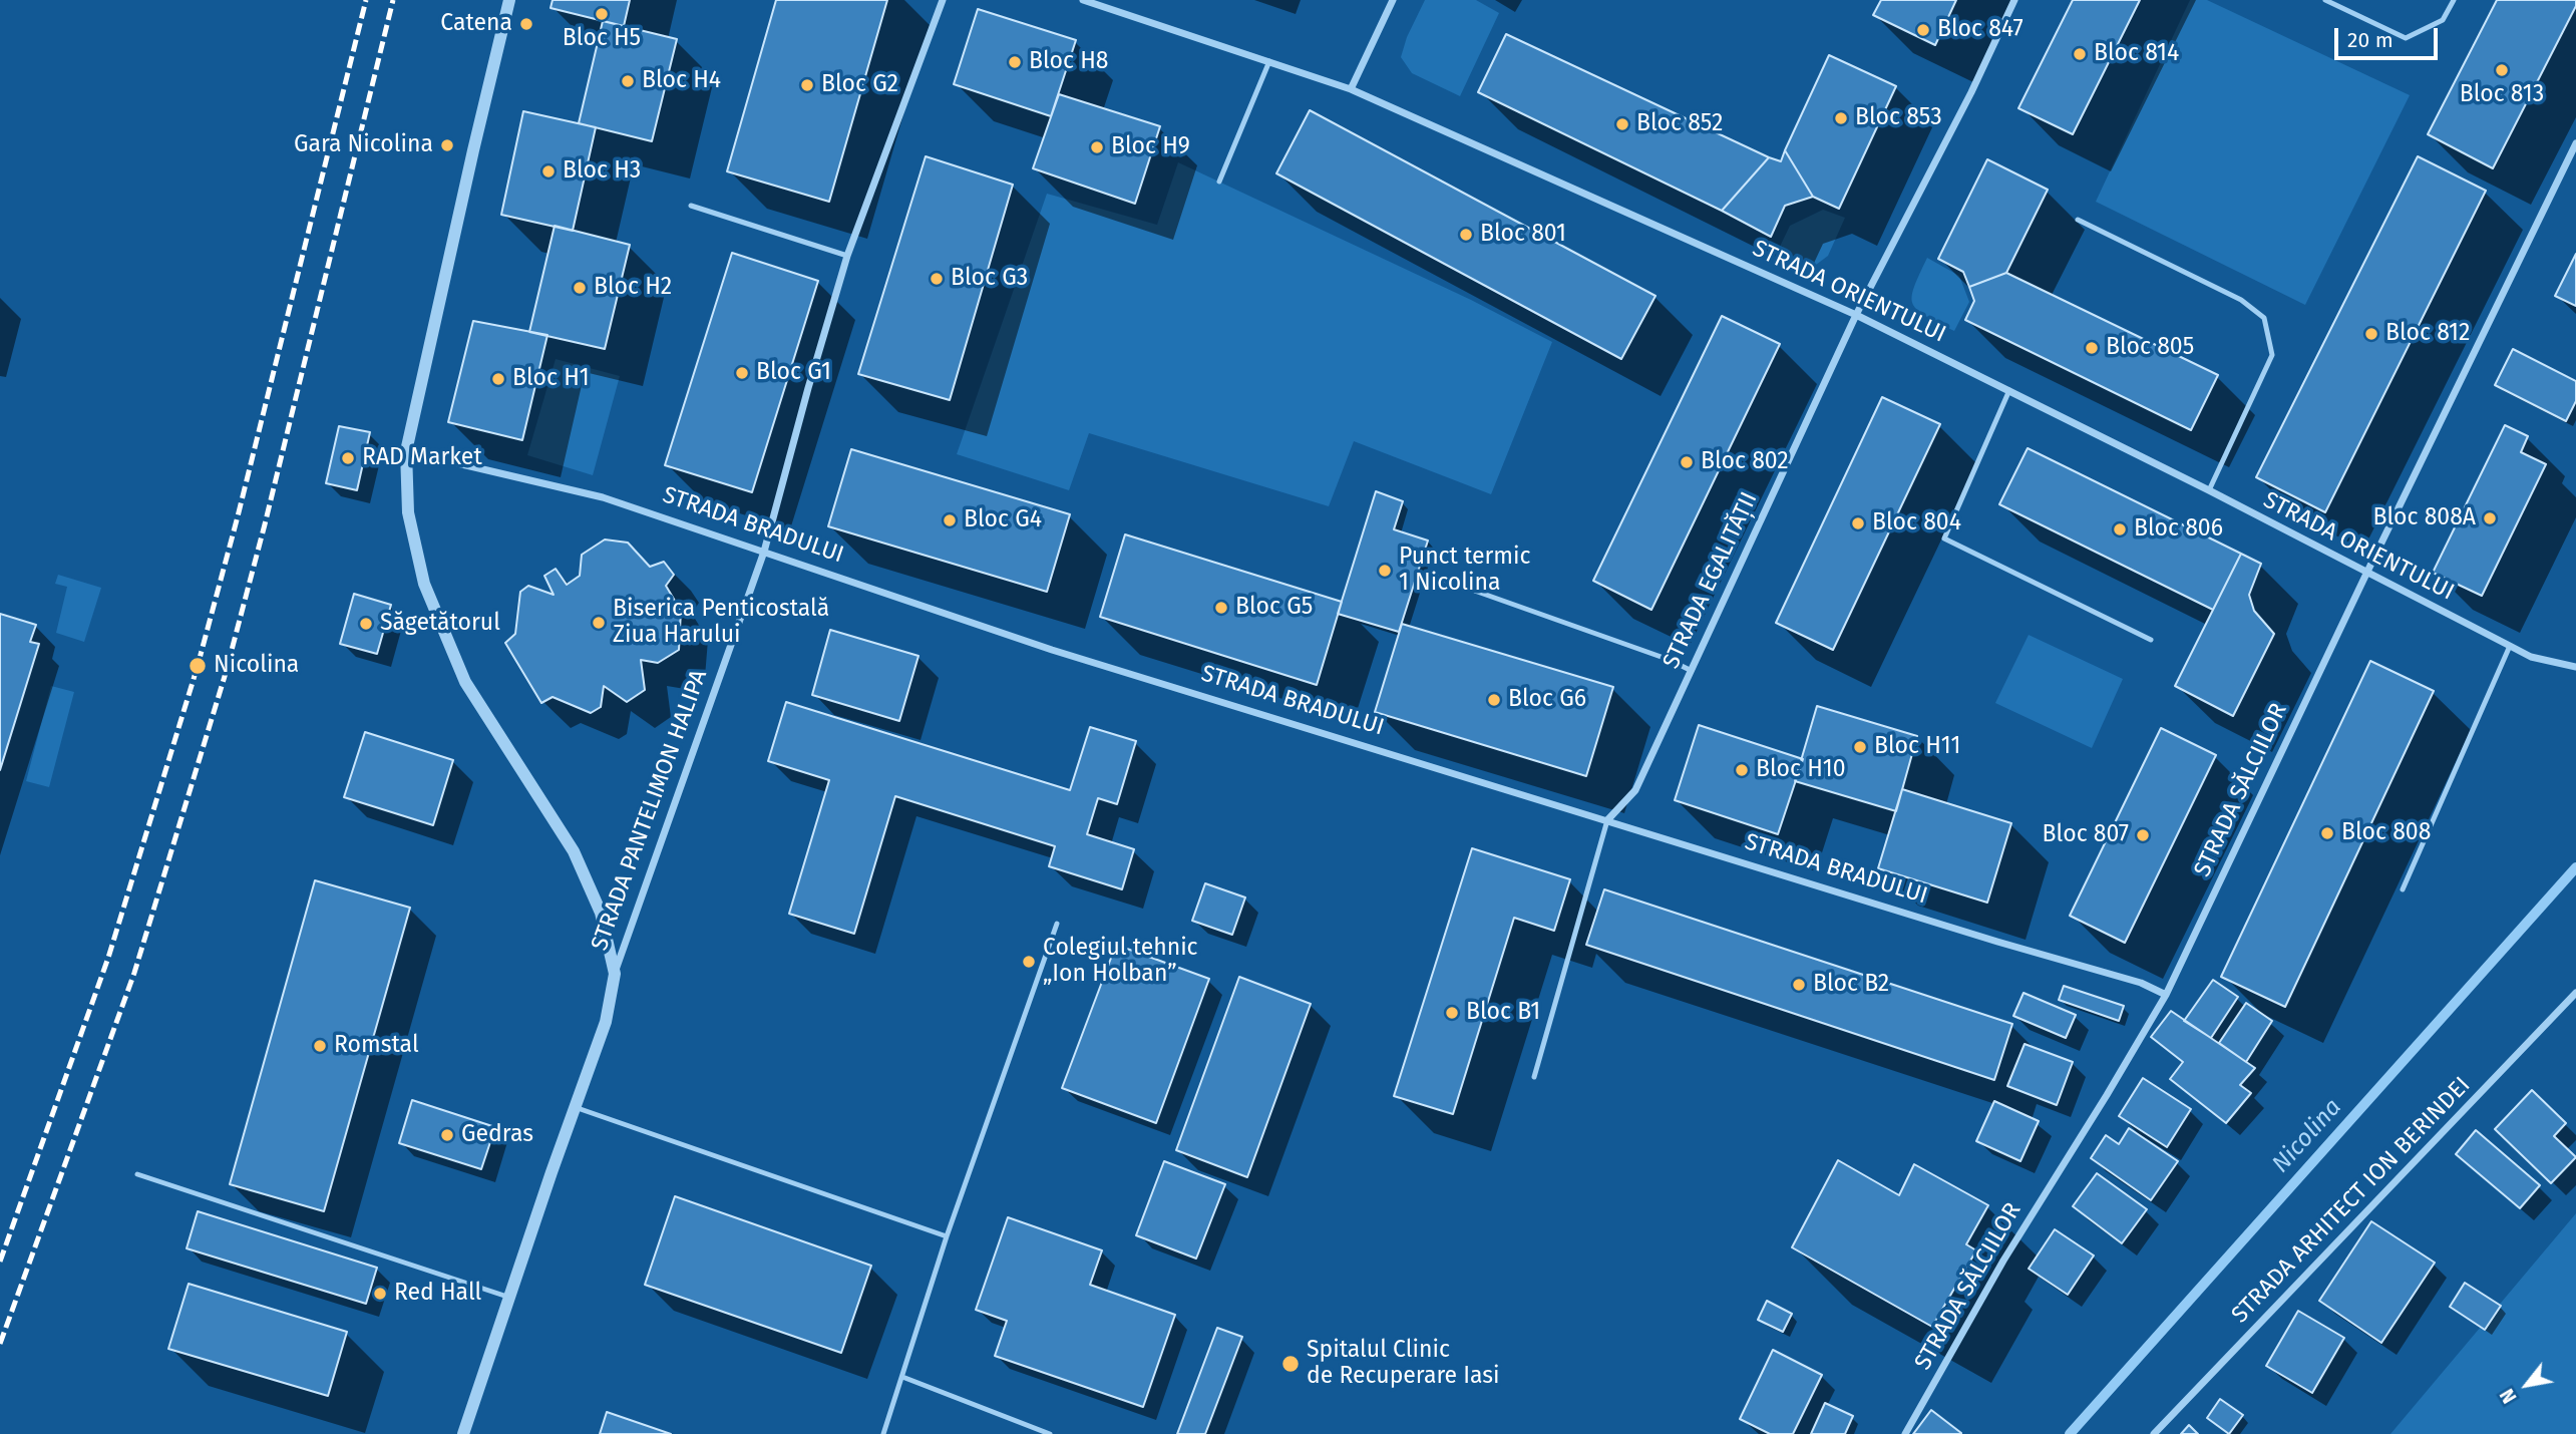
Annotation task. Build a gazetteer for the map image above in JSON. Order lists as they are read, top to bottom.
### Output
{
  "streets": {
    "street": [
      "STRADA ORIENTULUI",
      "STRADA BRADULUI",
      "STRADA EGALITĂȚII",
      "STRADA SĂLCIILOR",
      "STRADA PANTELIMON HALIPA",
      "STRADA ARHITECT ION BERINDEI"
    ]
  },
  "crossings": [
    ["STRADA ORIENTULUI", "STRADA EGALITĂȚII"],
    ["STRADA ORIENTULUI", "STRADA SĂLCIILOR"],
    ["STRADA BRADULUI", "STRADA EGALITĂȚII"],
    ["STRADA BRADULUI", "STRADA SĂLCIILOR"],
    ["STRADA BRADULUI", "STRADA PANTELIMON HALIPA"]
  ],
  "water": ["Nicolina"],
  "places": [
    "Bloc H5",
    "Catena",
    "Bloc 847",
    "Bloc 814",
    "Bloc H8",
    "Bloc 813",
    "Bloc H4",
    "Bloc G2",
    "Bloc 853",
    "Bloc 852",
    "Gara Nicolina",
    "Bloc H9",
    "Bloc H3",
    "Bloc 801",
    "Bloc G3",
    "Bloc H2",
    "Bloc 812",
    "Bloc 805",
    "Bloc G1",
    "Bloc H1",
    "RAD Market",
    "Bloc 802",
    "Bloc 808A",
    "Bloc G4",
    "Bloc 804",
    "Bloc 806",
    "Punct termic 1 Nicolina",
    "Bloc G5",
    "Biserica Penticostală Ziua Harului",
    "Săgetătorul",
    "Nicolina",
    "Bloc G6",
    "Bloc H11",
    "Bloc H10",
    "Bloc 808",
    "Bloc 807",
    "Colegiul tehnic „Ion Holban”",
    "Bloc B2",
    "Bloc B1",
    "Romstal",
    "Gedras",
    "Red Hall",
    "Spitalul Clinic de Recuperare Iasi"
  ],
  "scale_bar": "20 m",
  "north": "bottom left"
}
